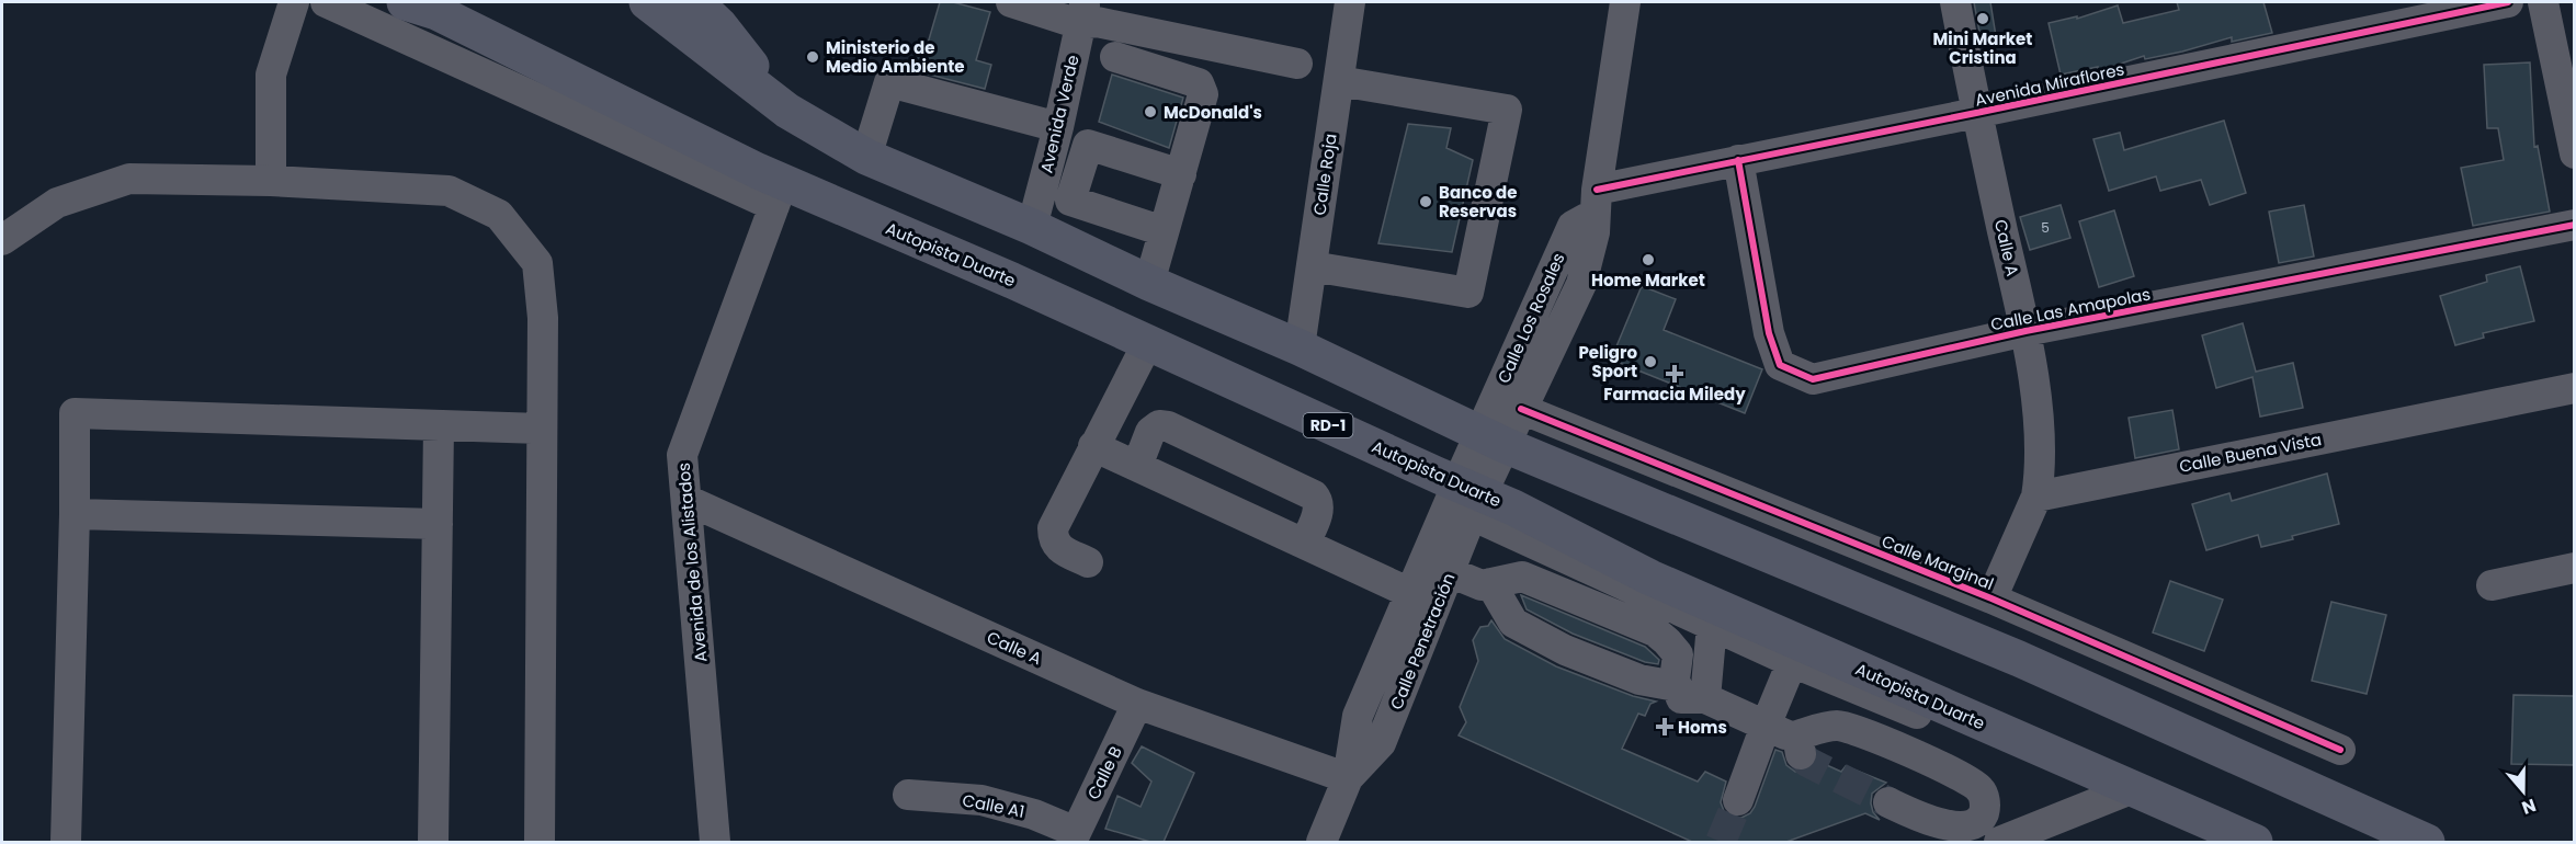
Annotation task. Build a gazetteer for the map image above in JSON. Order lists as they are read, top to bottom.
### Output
{
  "streets": {
    "highway": ["Autopista Duarte", "RD-1"],
    "street": [
      "Avenida Miraflores",
      "Avenida Verde",
      "Calle Roja",
      "Calle A",
      "Calle Las Amapolas",
      "Calle Los Rosales",
      "Calle Buena Vista",
      "Avenida de los Alistados",
      "Calle Marginal",
      "Calle Penetración",
      "Calle B",
      "Calle A1"
    ]
  },
  "crossings": [
    ["Avenida Miraflores", "Calle A"],
    ["Avenida Miraflores", "Calle Las Amapolas"],
    ["Avenida Miraflores", "Calle Los Rosales"],
    ["Calle A", "Calle Las Amapolas"],
    ["Calle A", "Calle Buena Vista"],
    ["Calle A", "Avenida de los Alistados"],
    ["Calle A", "Calle Penetración"],
    ["Calle A", "Calle B"],
    ["Autopista Duarte", "Avenida de los Alistados"],
    ["Autopista Duarte", "Calle Penetración"],
    ["Calle Los Rosales", "Calle Marginal"],
    ["Calle B", "Calle A1"]
  ],
  "places": {
    "other": [
      "Mini Market Cristina",
      "Ministerio de Medio Ambiente",
      "McDonald's",
      "Banco de Reservas",
      "Home Market",
      "Peligro Sport"
    ],
    "health": ["Farmacia Miledy", "Homs"]
  },
  "house_numbers": ["5"],
  "north": "bottom"
}
